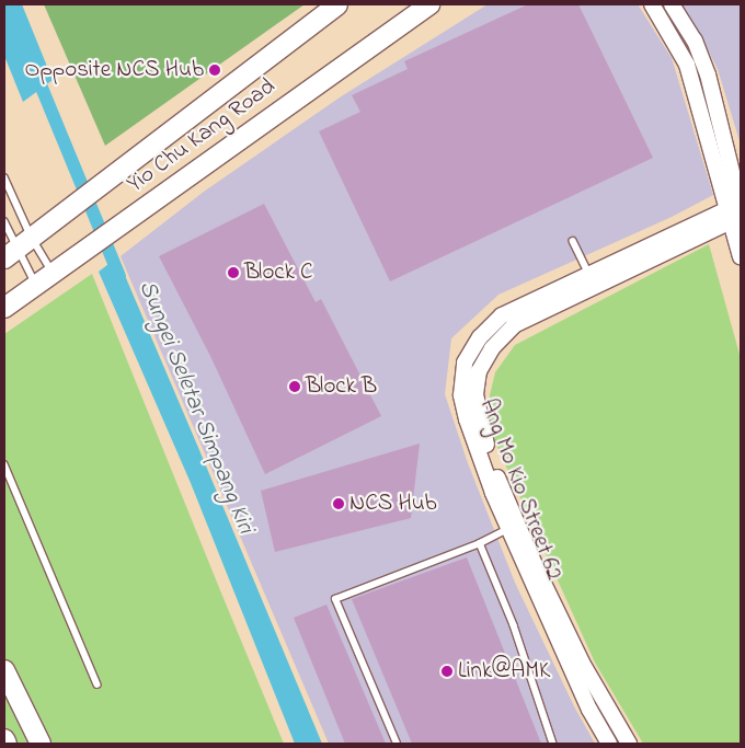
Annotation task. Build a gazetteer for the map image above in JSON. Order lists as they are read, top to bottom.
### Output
{
  "streets": {
    "main road": ["Yio Chu Kang Road"],
    "street": ["Ang Mo Kio Street 62"]
  },
  "water": ["Sungei Seletar Simpang Kiri"],
  "places": [
    "Opposite NCS Hub",
    "Block C",
    "Block B",
    "NCS Hub",
    "Link@AMK"
  ]
}
